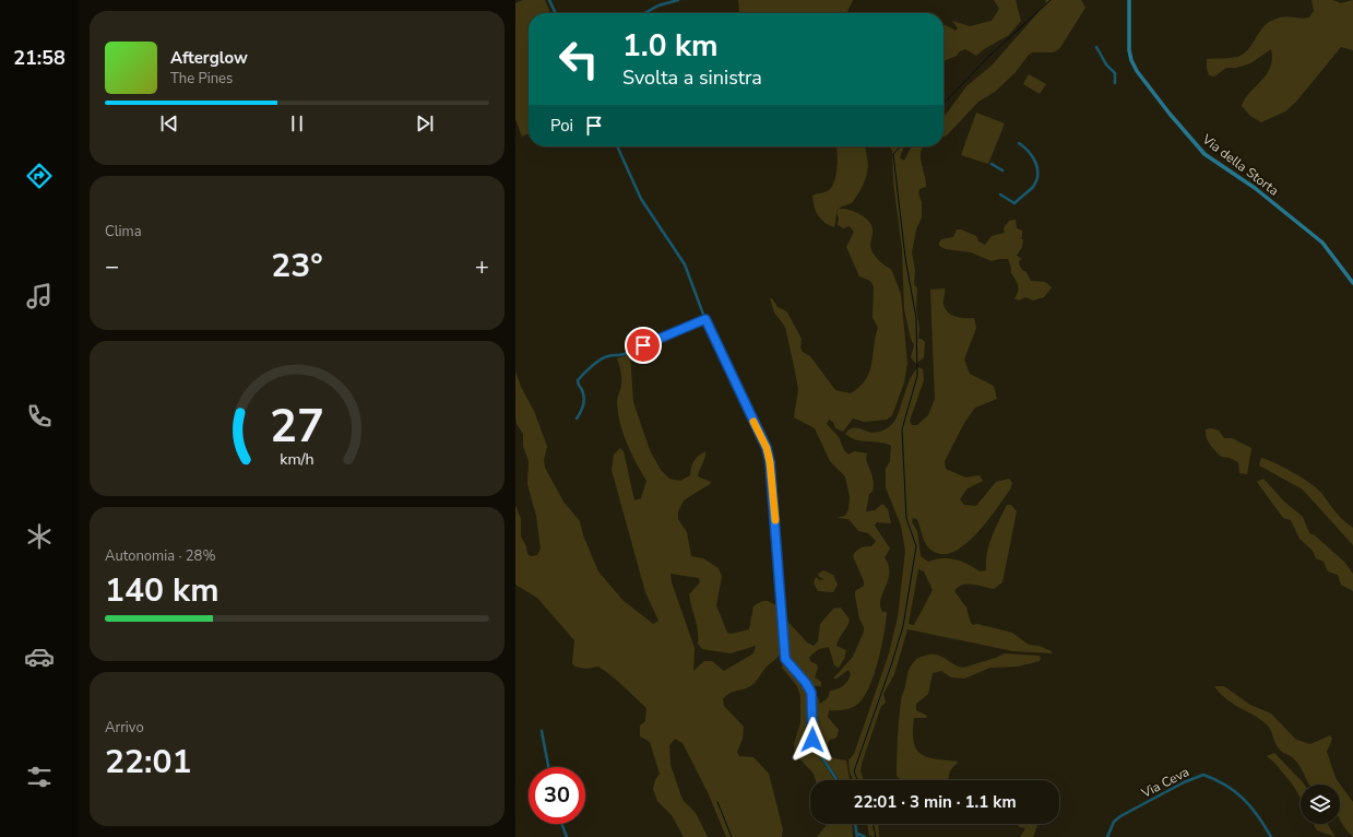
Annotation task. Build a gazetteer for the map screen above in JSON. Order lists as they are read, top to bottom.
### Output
{
  "streets": {
    "main road": ["Via della Storta"],
    "street": ["Via Ceva"]
  },
  "page": {
    "tabs": "21:58",
    "turn": ["1.0 km", "Svolta a sinistra"],
    "song": ["Afterglow", "The Pines"],
    "then": "Poi",
    "tile": [
      "Clima",
      ["Autonomia · 28%", "140 km"],
      ["Arrivo", "22:01"]
    ],
    "heat": ["−", "23°", "+"],
    "limit": "30",
    "trip": "22:01 · 3 min · 1.1 km",
    "gauge": ["27", "km/h"]
  }
}
